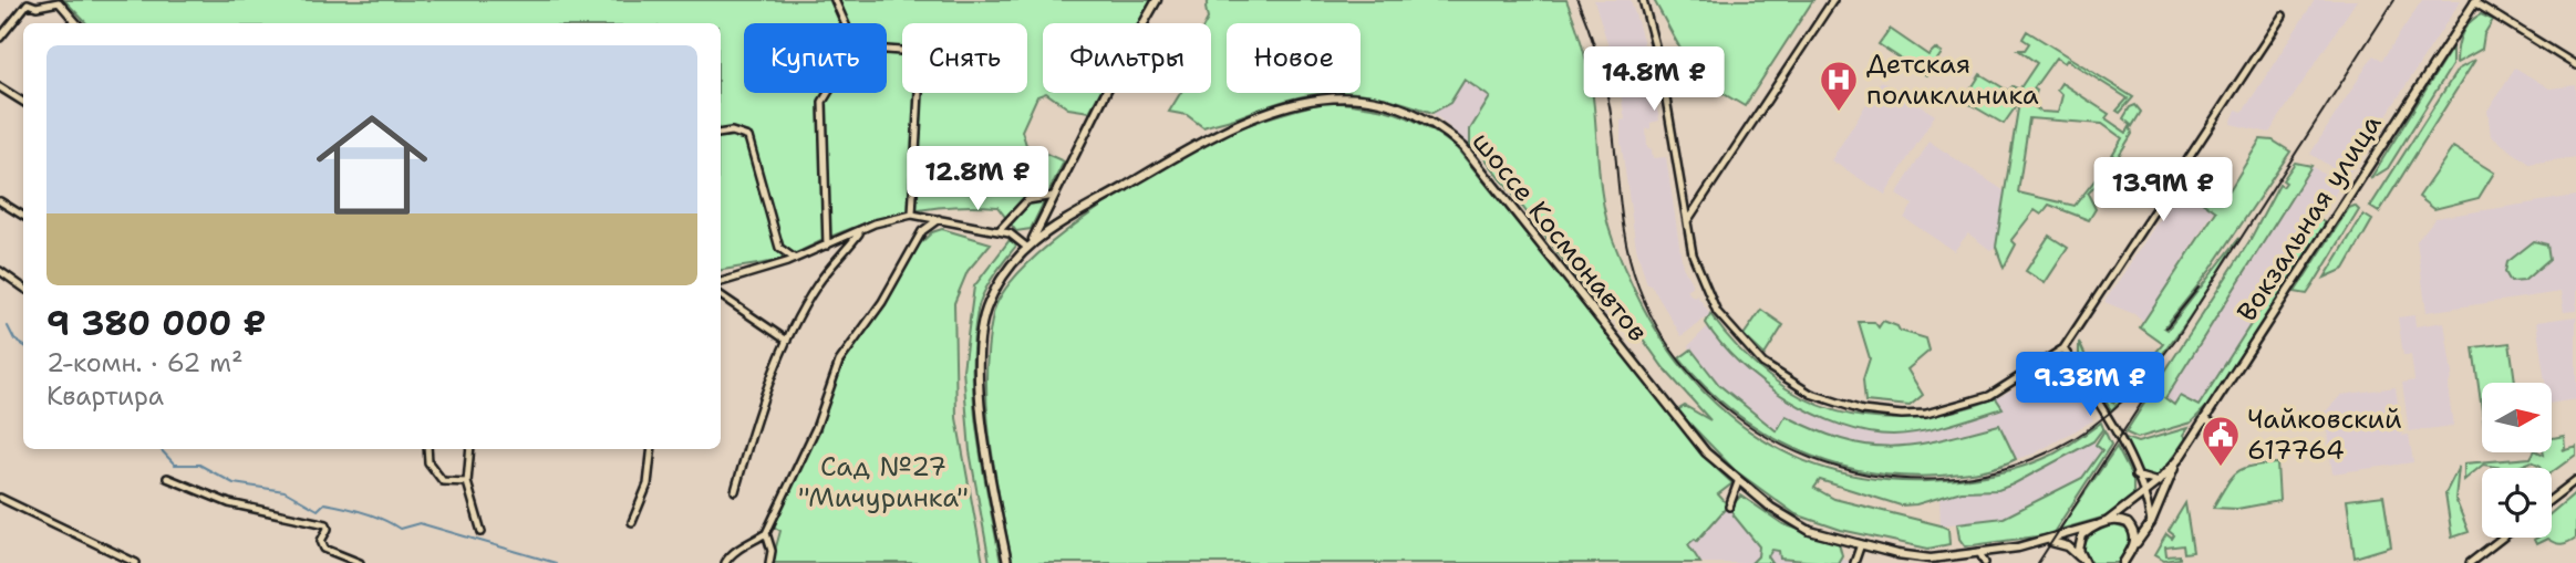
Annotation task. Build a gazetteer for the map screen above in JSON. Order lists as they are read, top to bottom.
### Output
{
  "streets": {
    "main road": ["Вокзальная улица", "шоссе Космонавтов"]
  },
  "crossings": [
    ["Вокзальная улица", "шоссе Космонавтов"]
  ],
  "parks": ["Сад №27 \"Мичуринка\""],
  "places": {
    "hospital": ["Детская поликлиника"],
    "public building": ["Чайковский 617764"]
  },
  "north": "right",
  "page": {
    "chip": [
      "Купить",
      "Снять",
      "Фильтры",
      "Новое"
    ],
    "list": [
      {
        "name": "9 380 000 ₽",
        "note": "2-комн. · 62 m² · Квартира"
      }
    ],
    "price": [
      "14.8M ₽",
      "12.8M ₽",
      "13.9M ₽",
      "9.38M ₽"
    ]
  }
}
